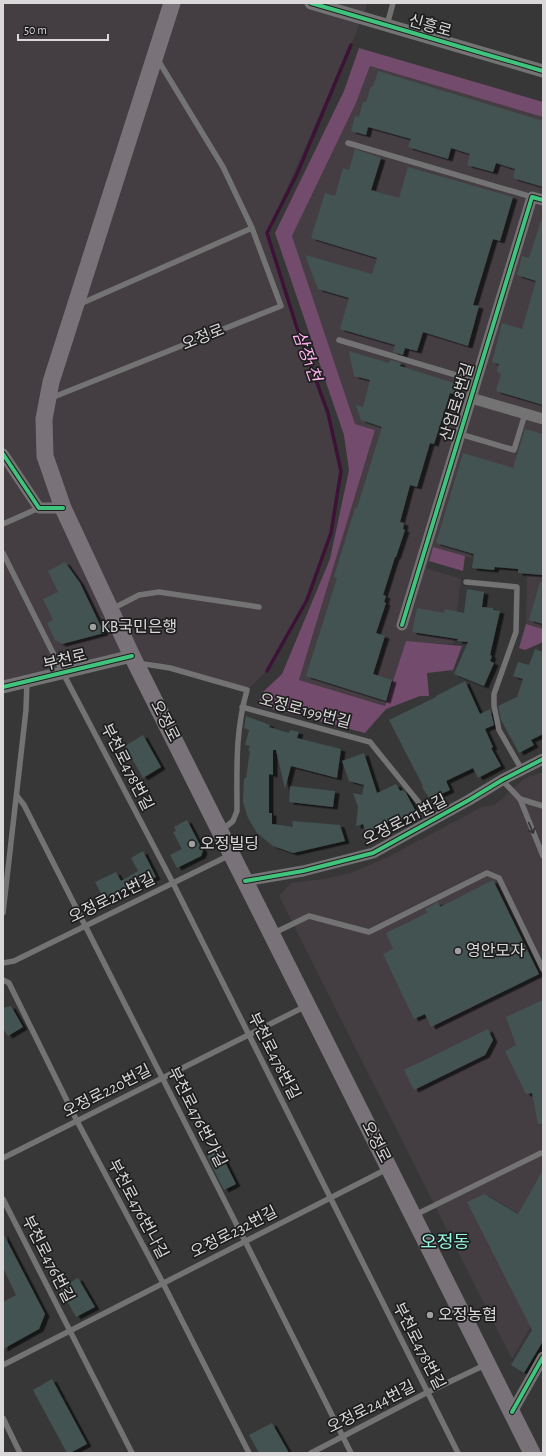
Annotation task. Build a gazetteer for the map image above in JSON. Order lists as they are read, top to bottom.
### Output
{
  "streets": {
    "main road": ["오정로"],
    "street": [
      "신흥로",
      "산업로8번길",
      "부천로",
      "오정로211번길"
    ],
    "lane": [
      "오정로199번길",
      "부천로478번길",
      "오정로212번길",
      "오정로220번길",
      "부천로476번가길",
      "부천로476번나길",
      "오정로232번길",
      "부천로476번길",
      "오정로244번길"
    ]
  },
  "crossings": [
    ["오정로", "부천로"],
    ["오정로", "오정로199번길"],
    ["오정로", "오정로211번길"],
    ["오정로", "오정로212번길"],
    ["오정로", "오정로220번길"],
    ["오정로", "오정로232번길"],
    ["오정로", "오정로244번길"],
    ["부천로", "오정로199번길"],
    ["부천로", "부천로478번길"],
    ["오정로199번길", "오정로211번길"],
    ["부천로478번길", "오정로212번길"],
    ["부천로478번길", "오정로220번길"],
    ["부천로478번길", "오정로232번길"],
    ["부천로478번길", "오정로244번길"],
    ["오정로212번길", "부천로476번가길"],
    ["오정로220번길", "부천로476번가길"],
    ["오정로220번길", "부천로476번나길"],
    ["부천로476번가길", "오정로232번길"],
    ["부천로476번가길", "오정로244번길"],
    ["부천로476번나길", "오정로232번길"],
    ["오정로232번길", "부천로476번길"]
  ],
  "districts": ["오정동"],
  "water": ["삼정1천"],
  "places": [
    "KB국민은행",
    "오정빌딩",
    "영안모자",
    "오정농협"
  ],
  "scale_bar": "50 m"
}
